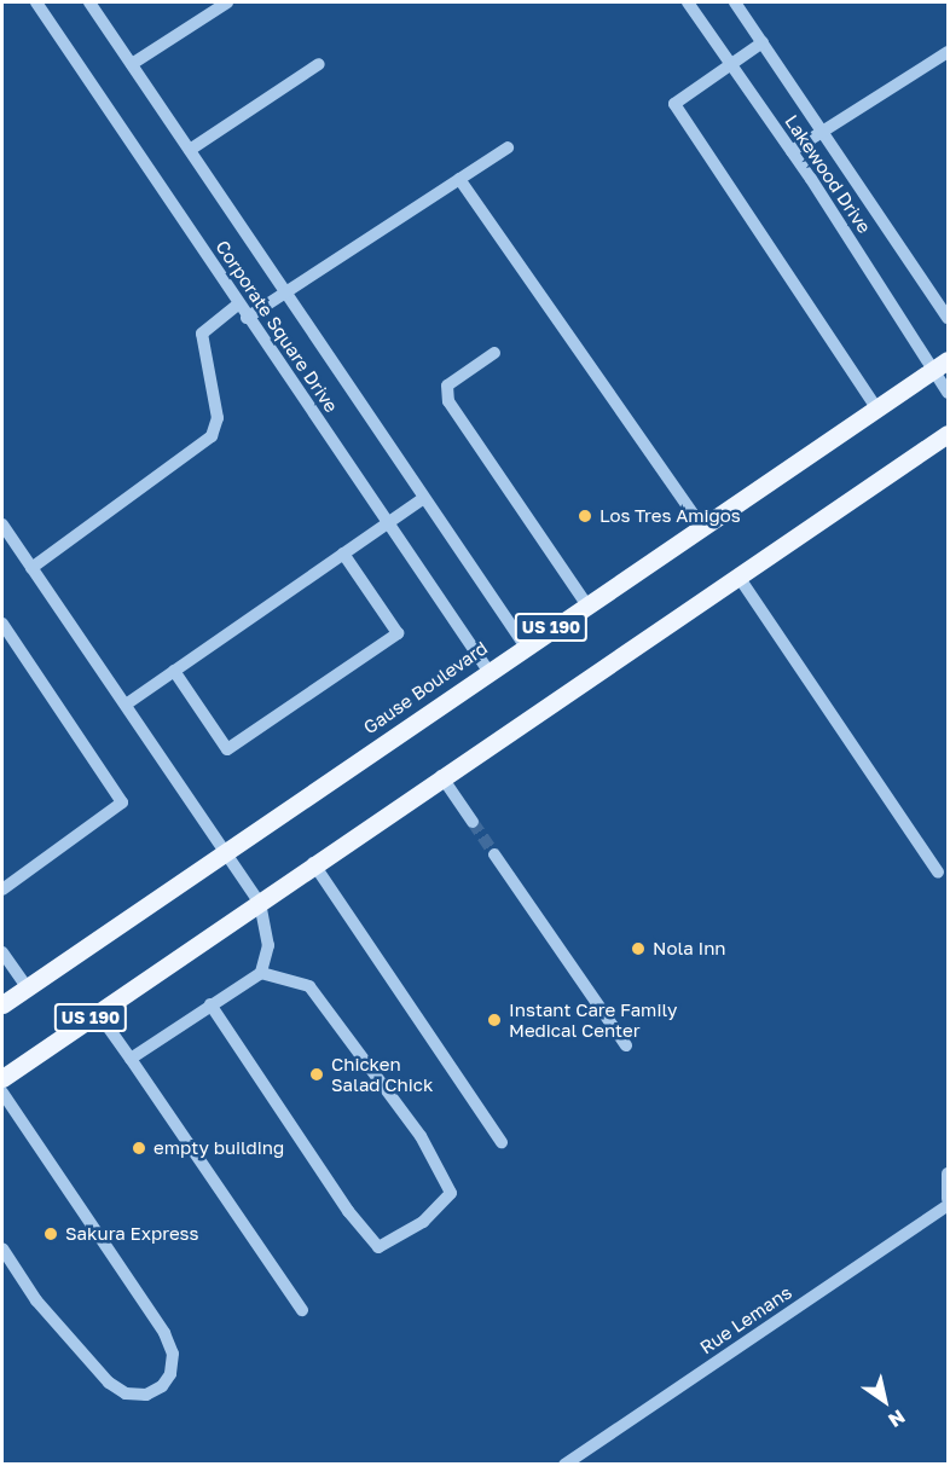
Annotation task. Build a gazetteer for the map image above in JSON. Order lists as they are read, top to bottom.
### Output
{
  "streets": {
    "main road": ["US 190", "Gause Boulevard"],
    "street": ["Lakewood Drive", "Corporate Square Drive", "Rue Lemans"]
  },
  "crossings": [
    ["Lakewood Drive", "Gause Boulevard"],
    ["Corporate Square Drive", "Gause Boulevard"]
  ],
  "places": [
    "Los Tres Amigos",
    "Nola Inn",
    "Instant Care Family Medical Center",
    "Chicken Salad Chick",
    "empty building",
    "Sakura Express"
  ],
  "north": "bottom right"
}
